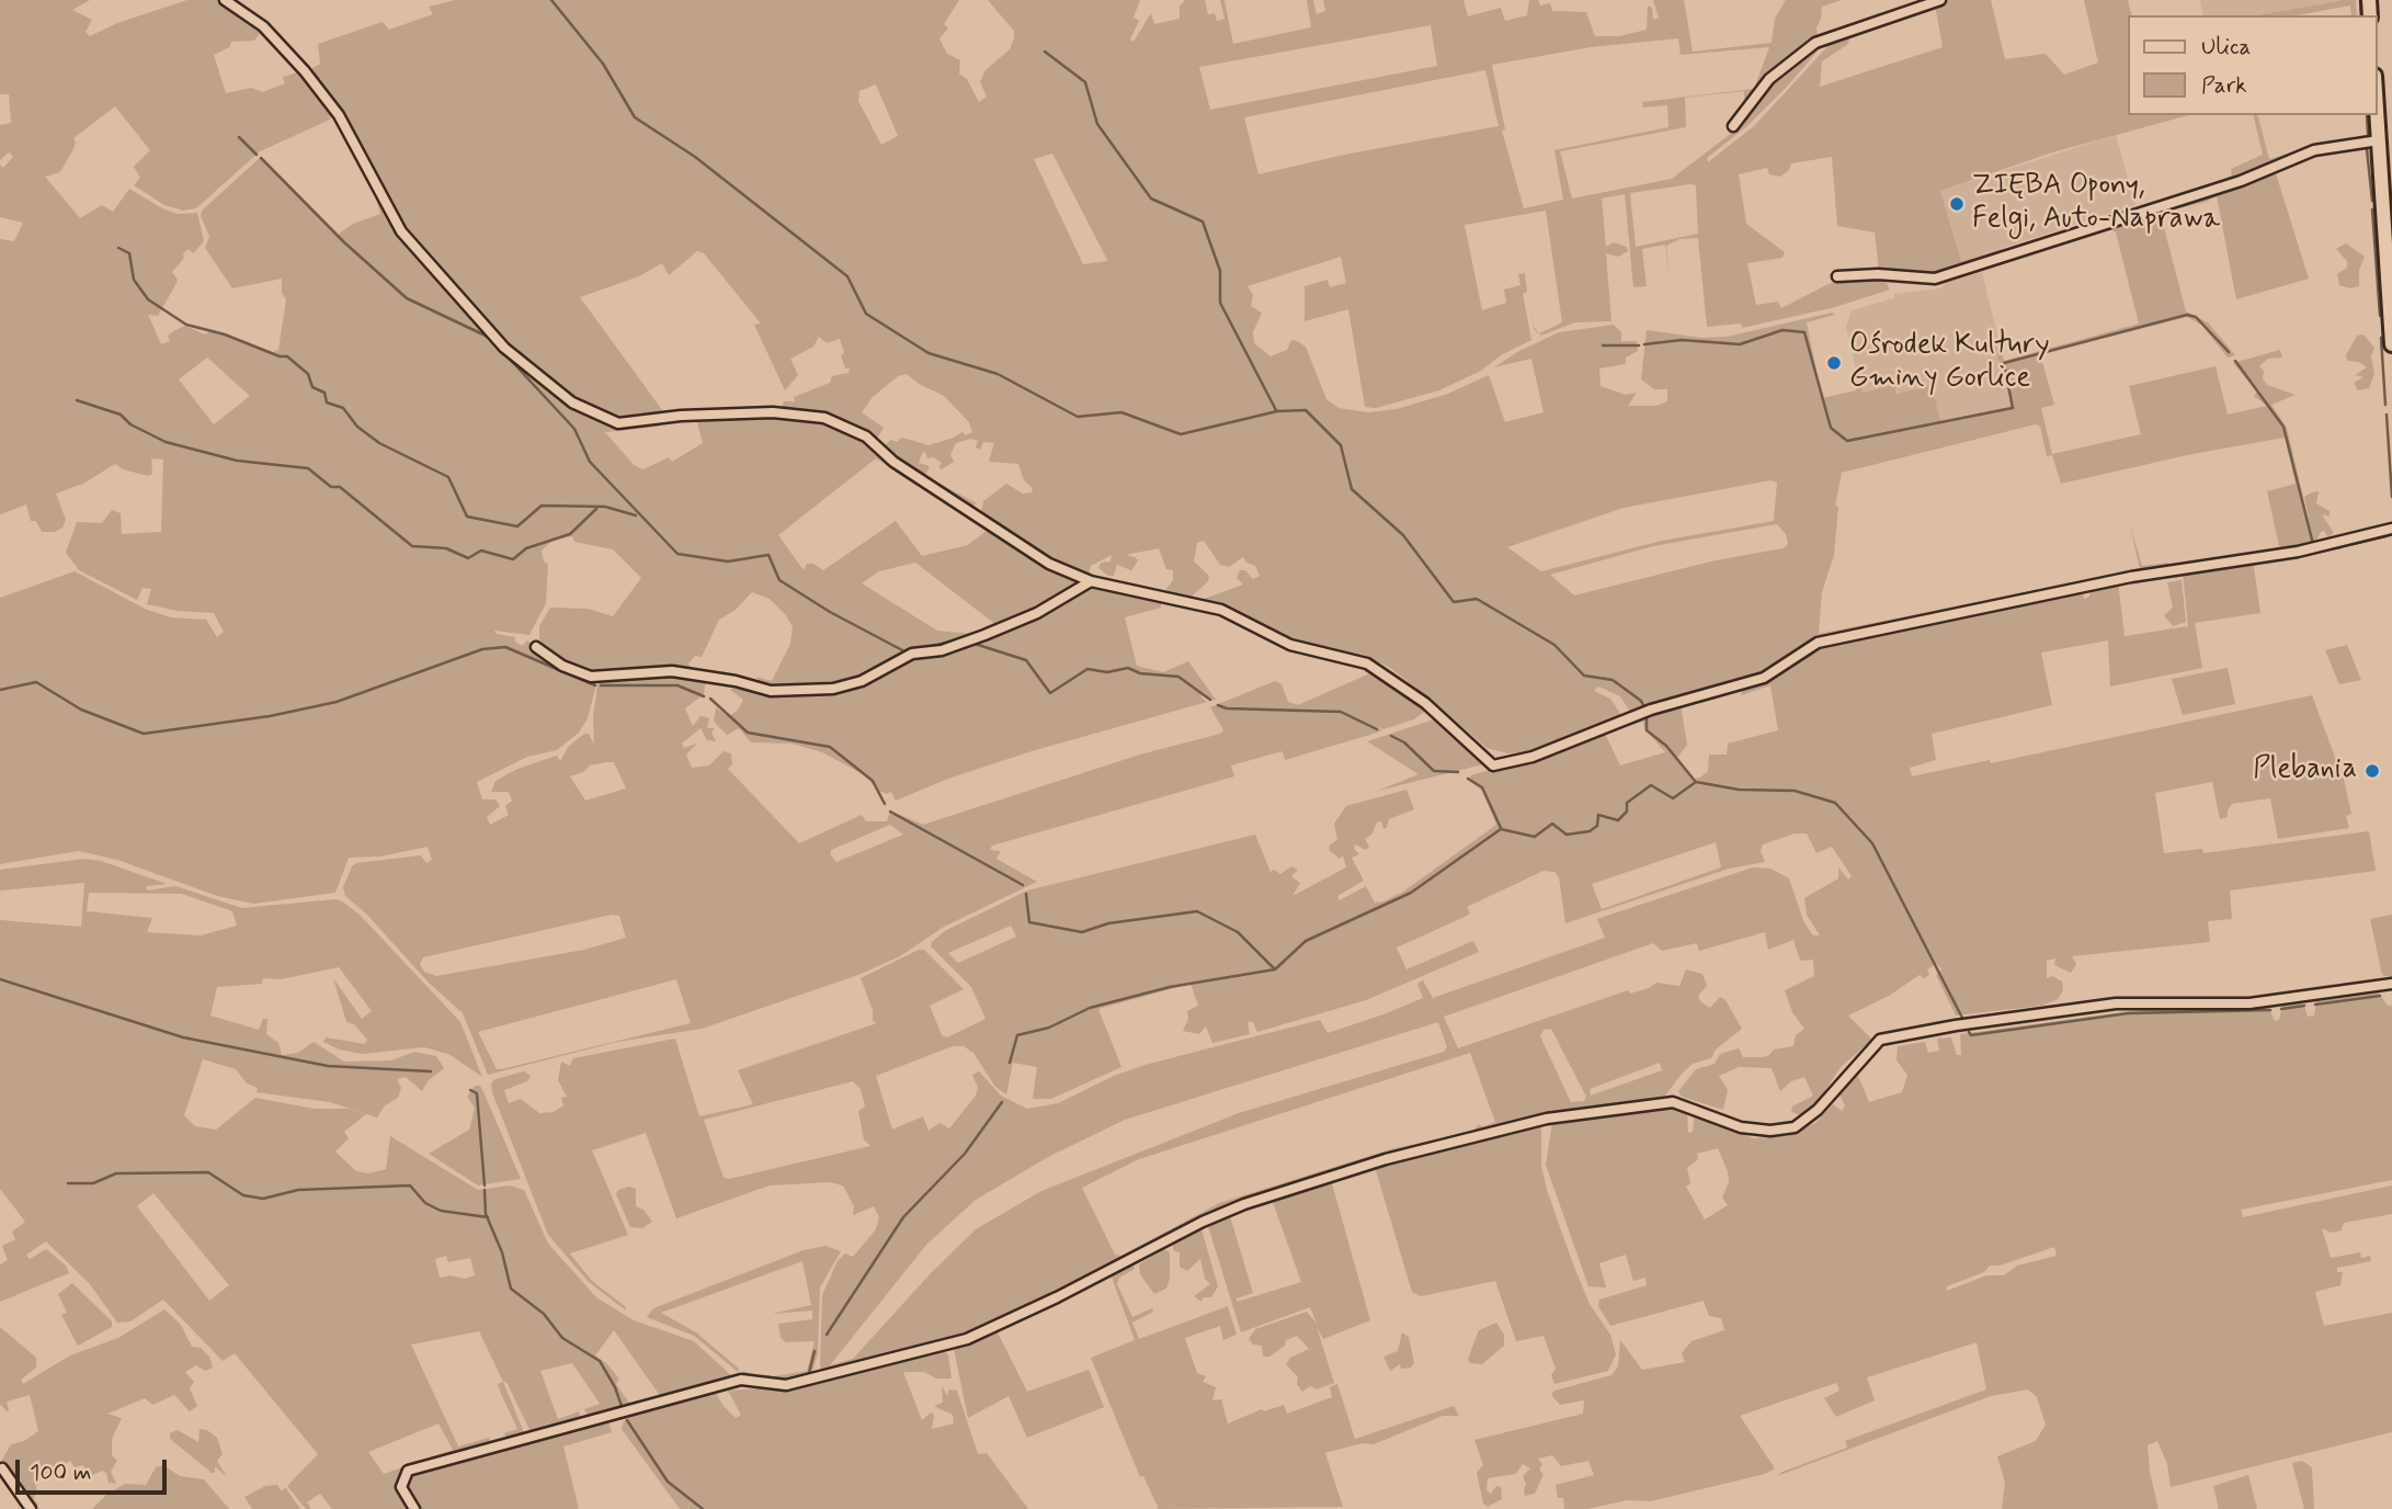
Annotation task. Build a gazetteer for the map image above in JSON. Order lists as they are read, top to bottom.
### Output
{
  "places": ["ZIĘBA Opony, Felgi, Auto-Naprawa", "Ośrodek Kultury Gminy Gorlice", "Plebania"],
  "legend": ["Ulica", "Park"],
  "scale_bar": "100 m"
}
